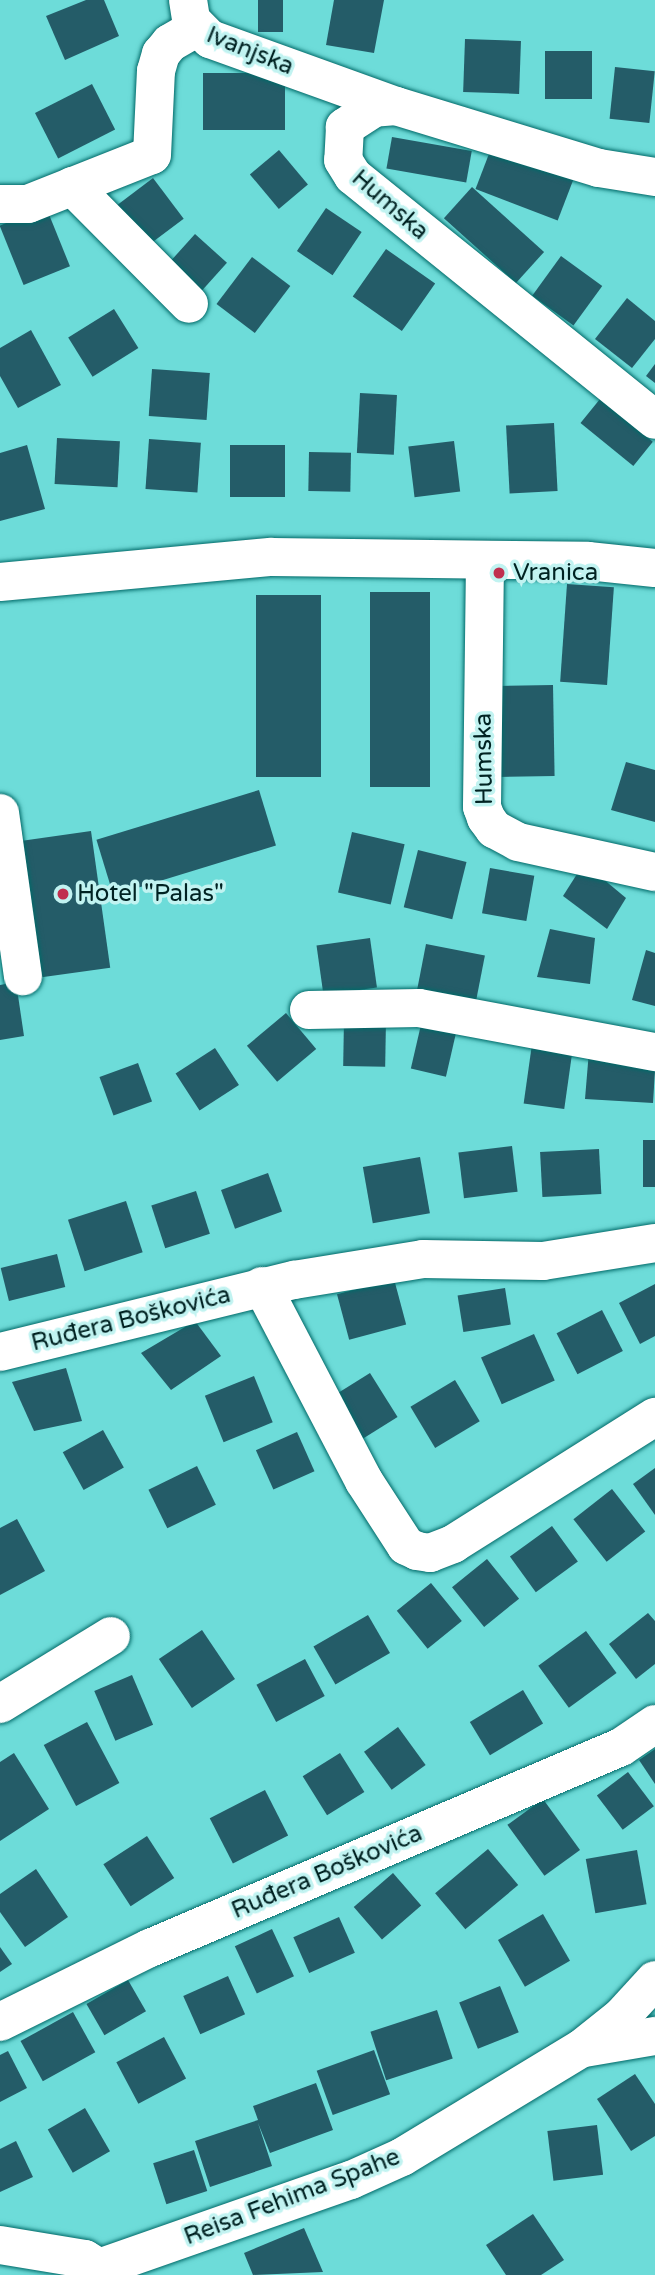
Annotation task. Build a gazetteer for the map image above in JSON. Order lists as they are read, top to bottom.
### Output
{
  "streets": {
    "street": [
      "Ivanjska",
      "Humska",
      "Ruđera Boškovića",
      "Reisa Fehima Spahe"
    ]
  },
  "crossings": [
    ["Ivanjska", "Humska"]
  ],
  "places": ["Vranica", "Hotel \"Palas\""]
}
